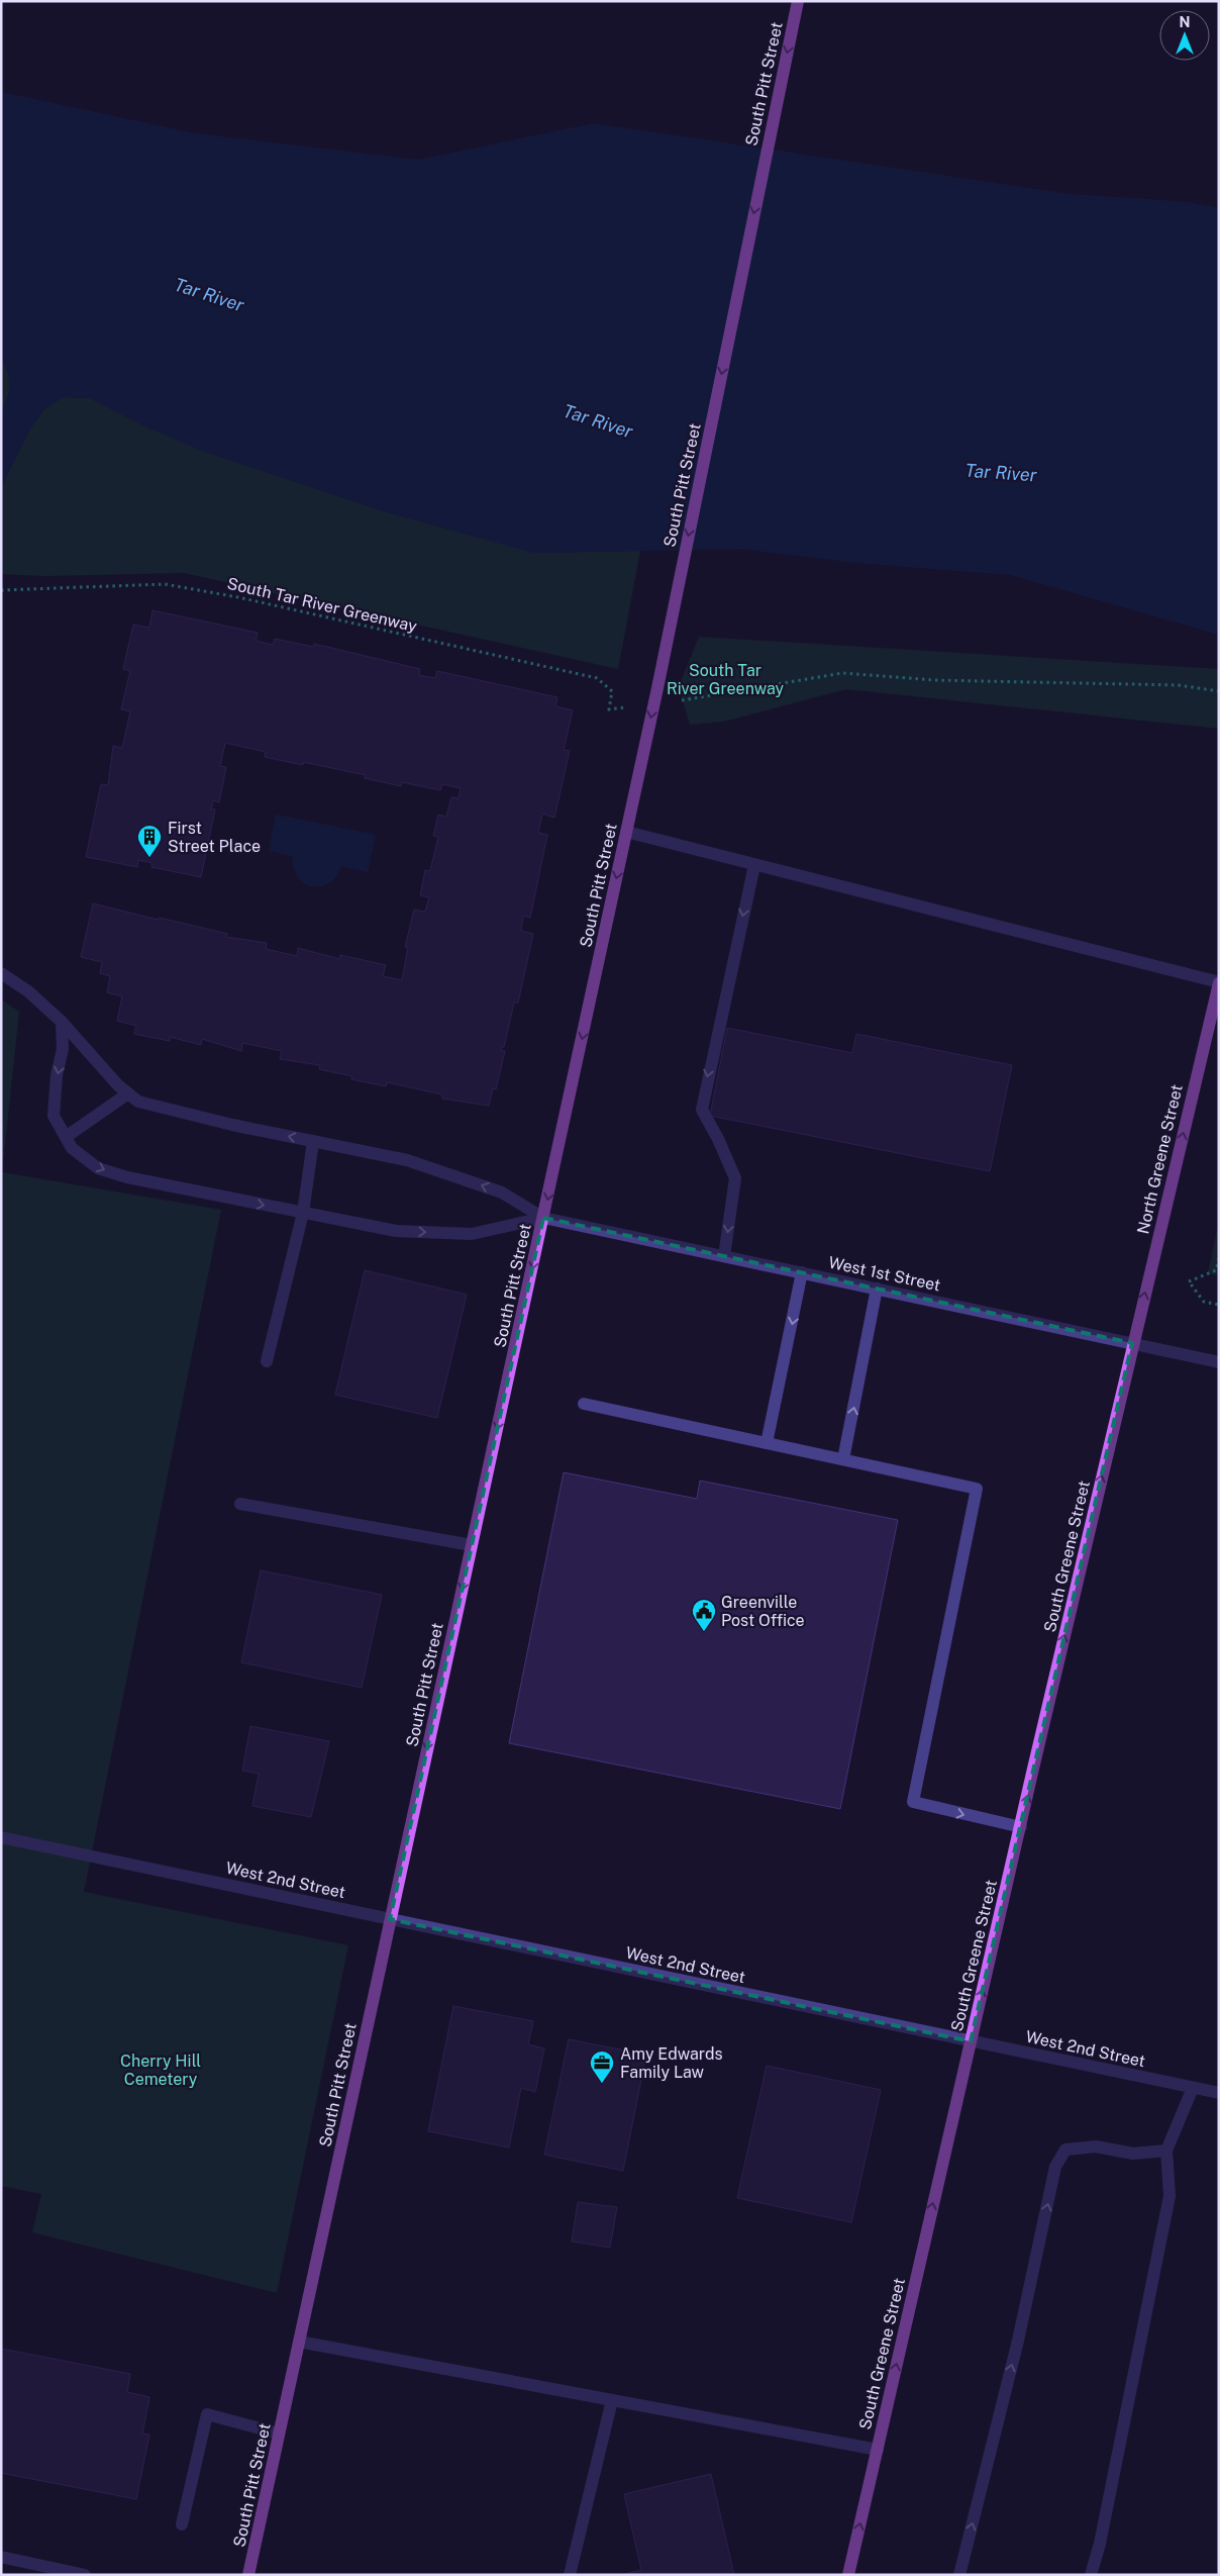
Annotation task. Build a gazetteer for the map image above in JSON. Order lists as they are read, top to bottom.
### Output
{
  "streets": {
    "main road": ["South Pitt Street", "North Greene Street", "South Greene Street"],
    "street": ["West 1st Street", "West 2nd Street"],
    "path": ["South Tar River Greenway"]
  },
  "crossings": [
    ["South Pitt Street", "West 1st Street"],
    ["South Pitt Street", "West 2nd Street"],
    ["North Greene Street", "West 1st Street"],
    ["North Greene Street", "South Greene Street"],
    ["West 1st Street", "South Greene Street"],
    ["South Greene Street", "West 2nd Street"]
  ],
  "one_way": ["South Pitt Street", "North Greene Street", "South Greene Street"],
  "water": ["Tar River"],
  "parks": ["South Tar River Greenway", "Cherry Hill Cemetery"],
  "places": {
    "building": ["First Street Place"],
    "public building": ["Greenville Post Office"],
    "office": ["Amy Edwards Family Law"]
  },
  "north": "top"
}
